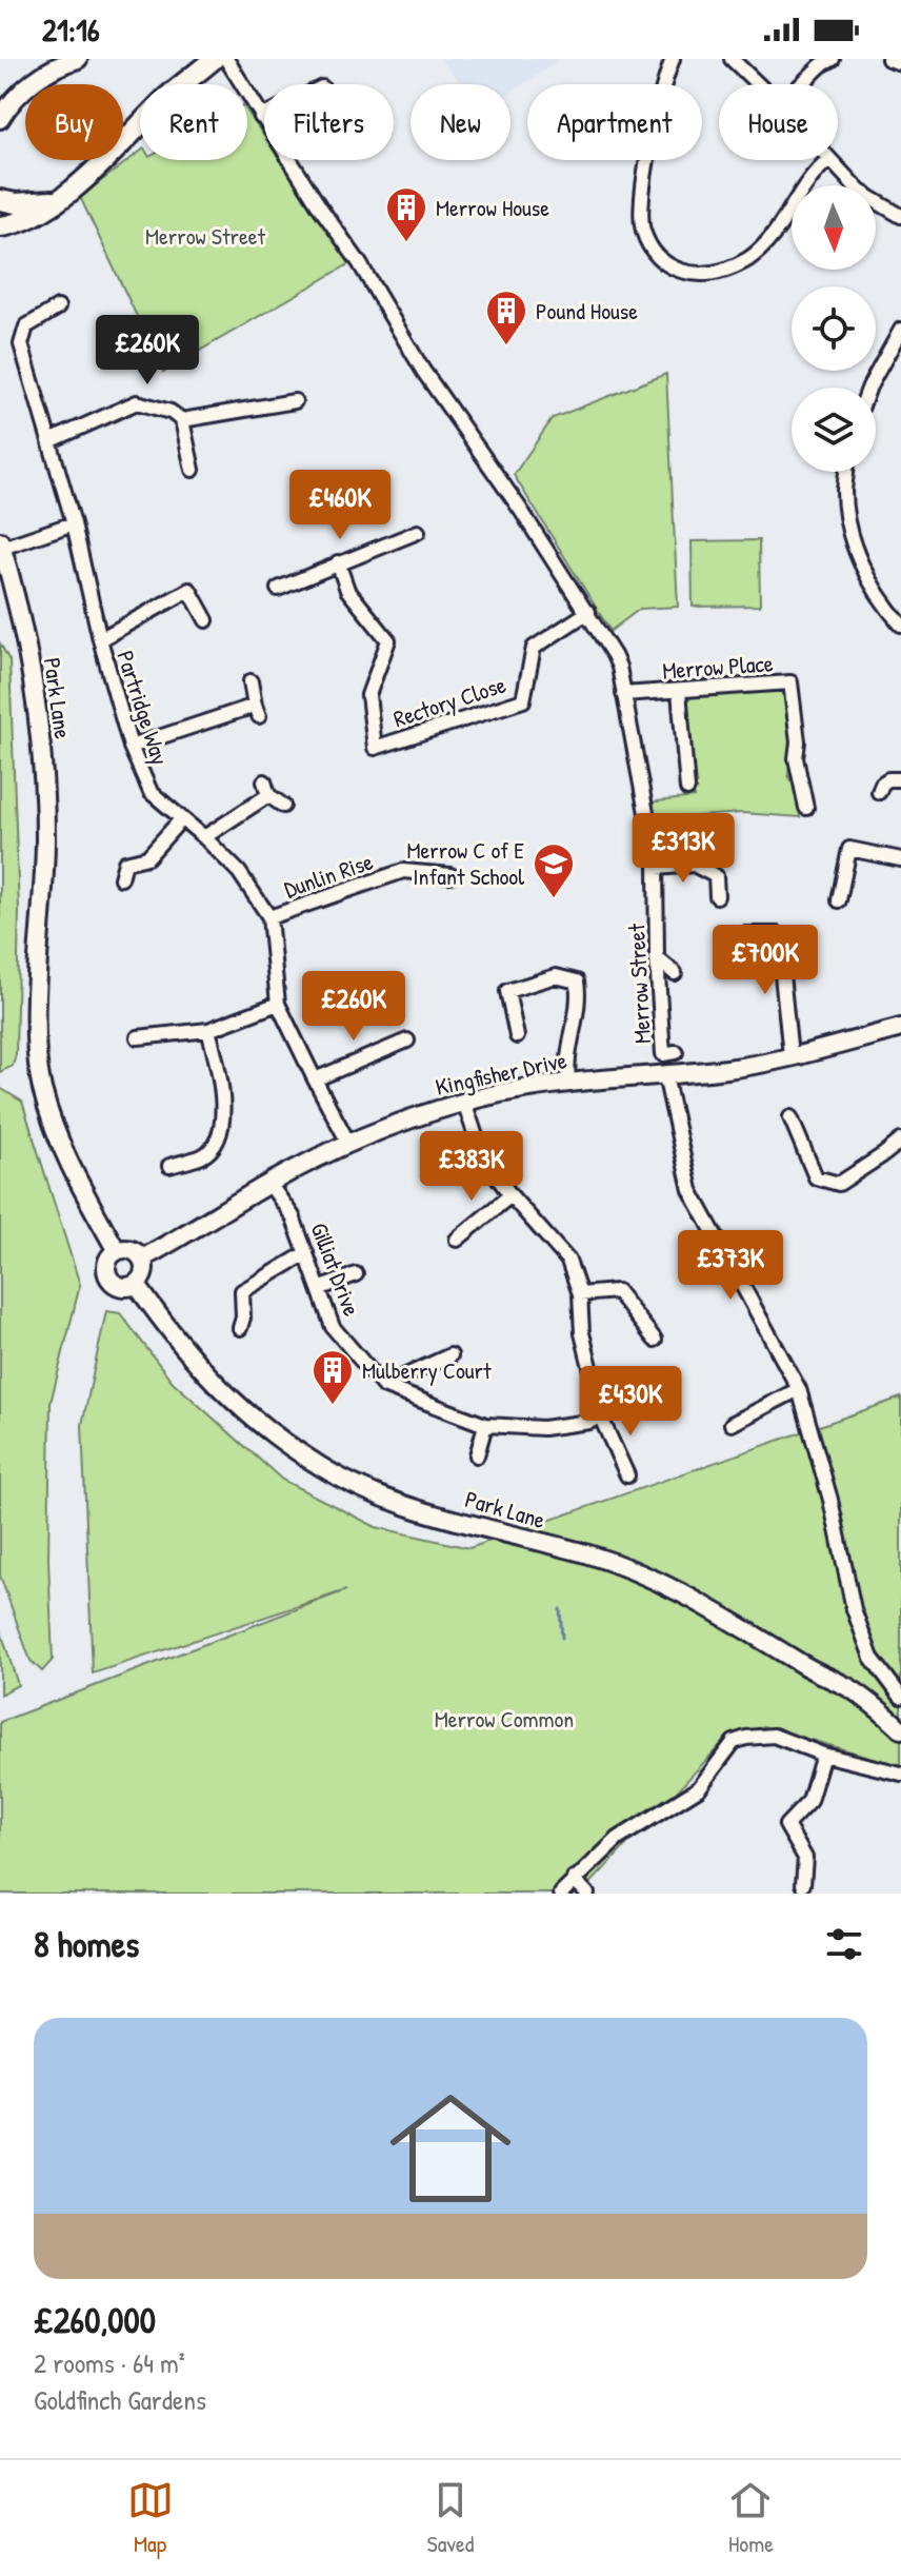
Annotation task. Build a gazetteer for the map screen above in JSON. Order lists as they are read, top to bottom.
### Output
{
  "streets": {
    "main road": ["Park Lane", "Kingfisher Drive"],
    "street": [
      "Merrow Place",
      "Rectory Close",
      "Partridge Way",
      "Dunlin Rise",
      "Merrow Street",
      "Gilliat Drive"
    ]
  },
  "crossings": [
    ["Merrow Place", "Merrow Street"],
    ["Park Lane", "Kingfisher Drive"],
    ["Rectory Close", "Merrow Street"],
    ["Partridge Way", "Dunlin Rise"],
    ["Partridge Way", "Kingfisher Drive"],
    ["Kingfisher Drive", "Gilliat Drive"]
  ],
  "parks": ["Merrow Street", "Merrow Common"],
  "places": {
    "building": ["Merrow House", "Pound House", "Mulberry Court"],
    "school or university": ["Merrow C of E Infant School"]
  },
  "north": "bottom",
  "page": {
    "status": "21:16",
    "chip": [
      "Buy",
      "Rent",
      "Filters",
      "New",
      "Apartment",
      "House"
    ],
    "price": [
      "£260K",
      "£460K",
      "£313K",
      "£700K",
      "£260K",
      "£383K",
      "£373K",
      "£430K"
    ],
    "heading": "8 homes",
    "list": [
      {
        "name": "£260,000",
        "note": "2 rooms · 64 m² · Goldfinch Gardens"
      }
    ],
    "tabs": ["Map", "Saved", "Home"]
  }
}
